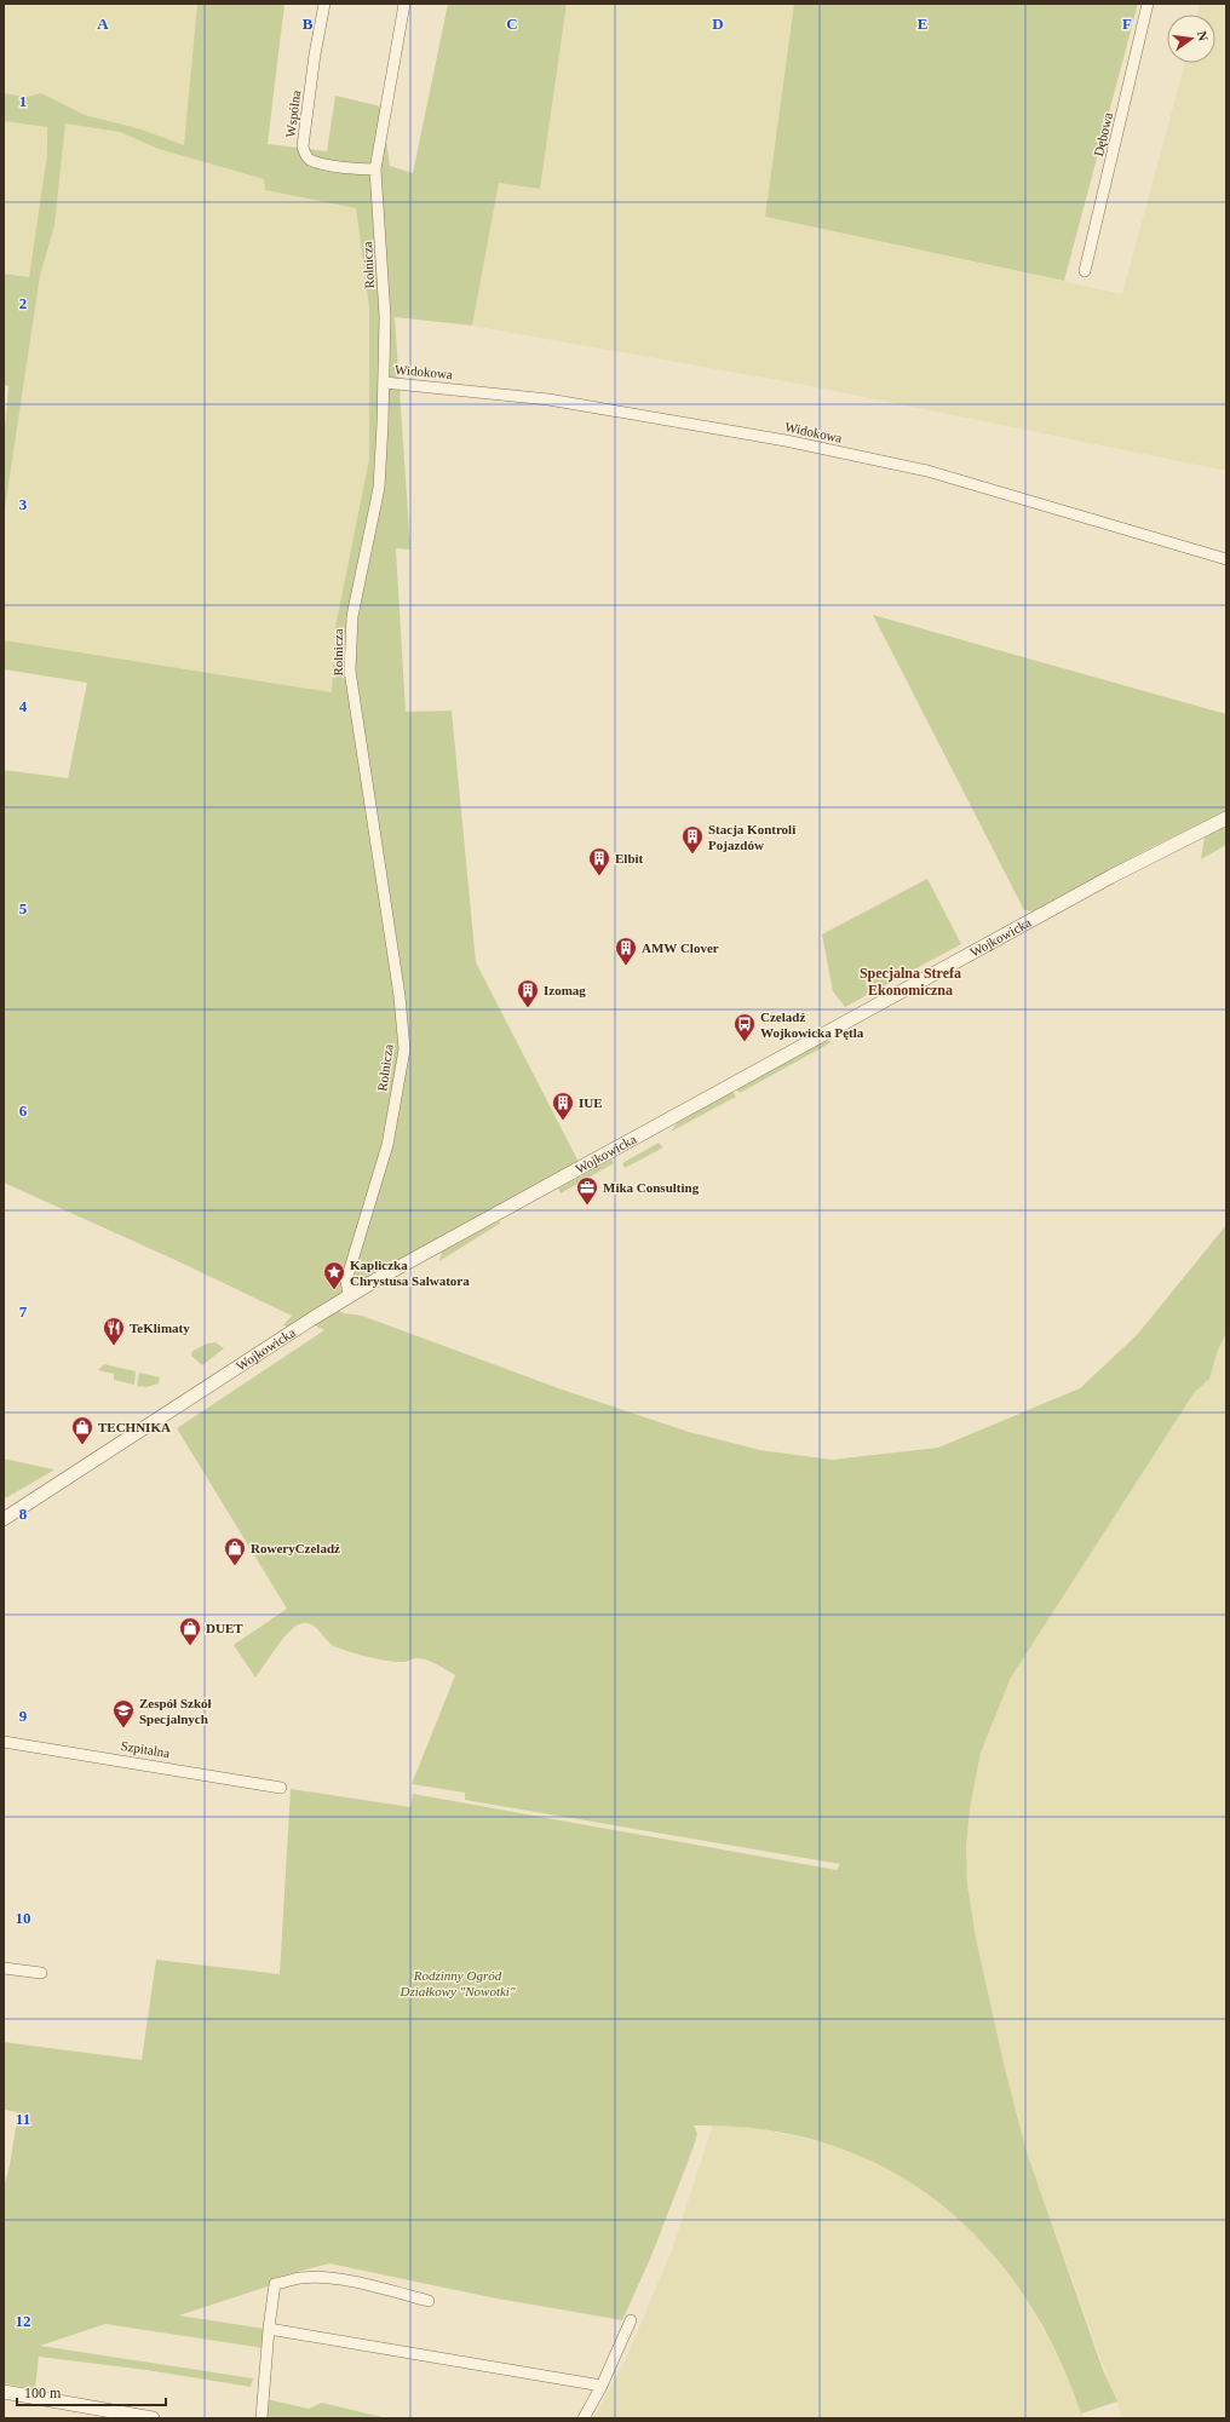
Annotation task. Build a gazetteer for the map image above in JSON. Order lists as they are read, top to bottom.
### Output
{
  "streets": {
    "street": [
      "Wspólna",
      "Dębowa",
      "Rolnicza",
      "Widokowa",
      "Wojkowicka",
      "Szpitalna"
    ]
  },
  "crossings": [
    ["Wspólna", "Rolnicza"],
    ["Rolnicza", "Widokowa"],
    ["Rolnicza", "Wojkowicka"]
  ],
  "districts": ["Specjalna Strefa Ekonomiczna"],
  "parks": ["Rodzinny Ogród Działkowy \"Nowotki\""],
  "places": {
    "building": [
      "Stacja Kontroli Pojazdów",
      "Elbit",
      "AMW Clover",
      "Izomag",
      "IUE"
    ],
    "bus stop": ["Czeladź Wojkowicka Pętla"],
    "office": ["Mika Consulting"],
    "place": ["Kapliczka Chrystusa Salwatora"],
    "restaurant": ["TeKlimaty"],
    "shop": ["TECHNIKA", "RoweryCzeladź", "DUET"],
    "school or university": ["Zespół Szkół Specjalnych"]
  },
  "scale_bar": "100 m",
  "north": "right",
  "grid": {
    "columns": [
      "A",
      "B",
      "C",
      "D",
      "E",
      "F"
    ],
    "rows": [
      "1",
      "2",
      "3",
      "4",
      "5",
      "6",
      "7",
      "8",
      "9",
      "10",
      "11",
      "12"
    ]
  }
}
